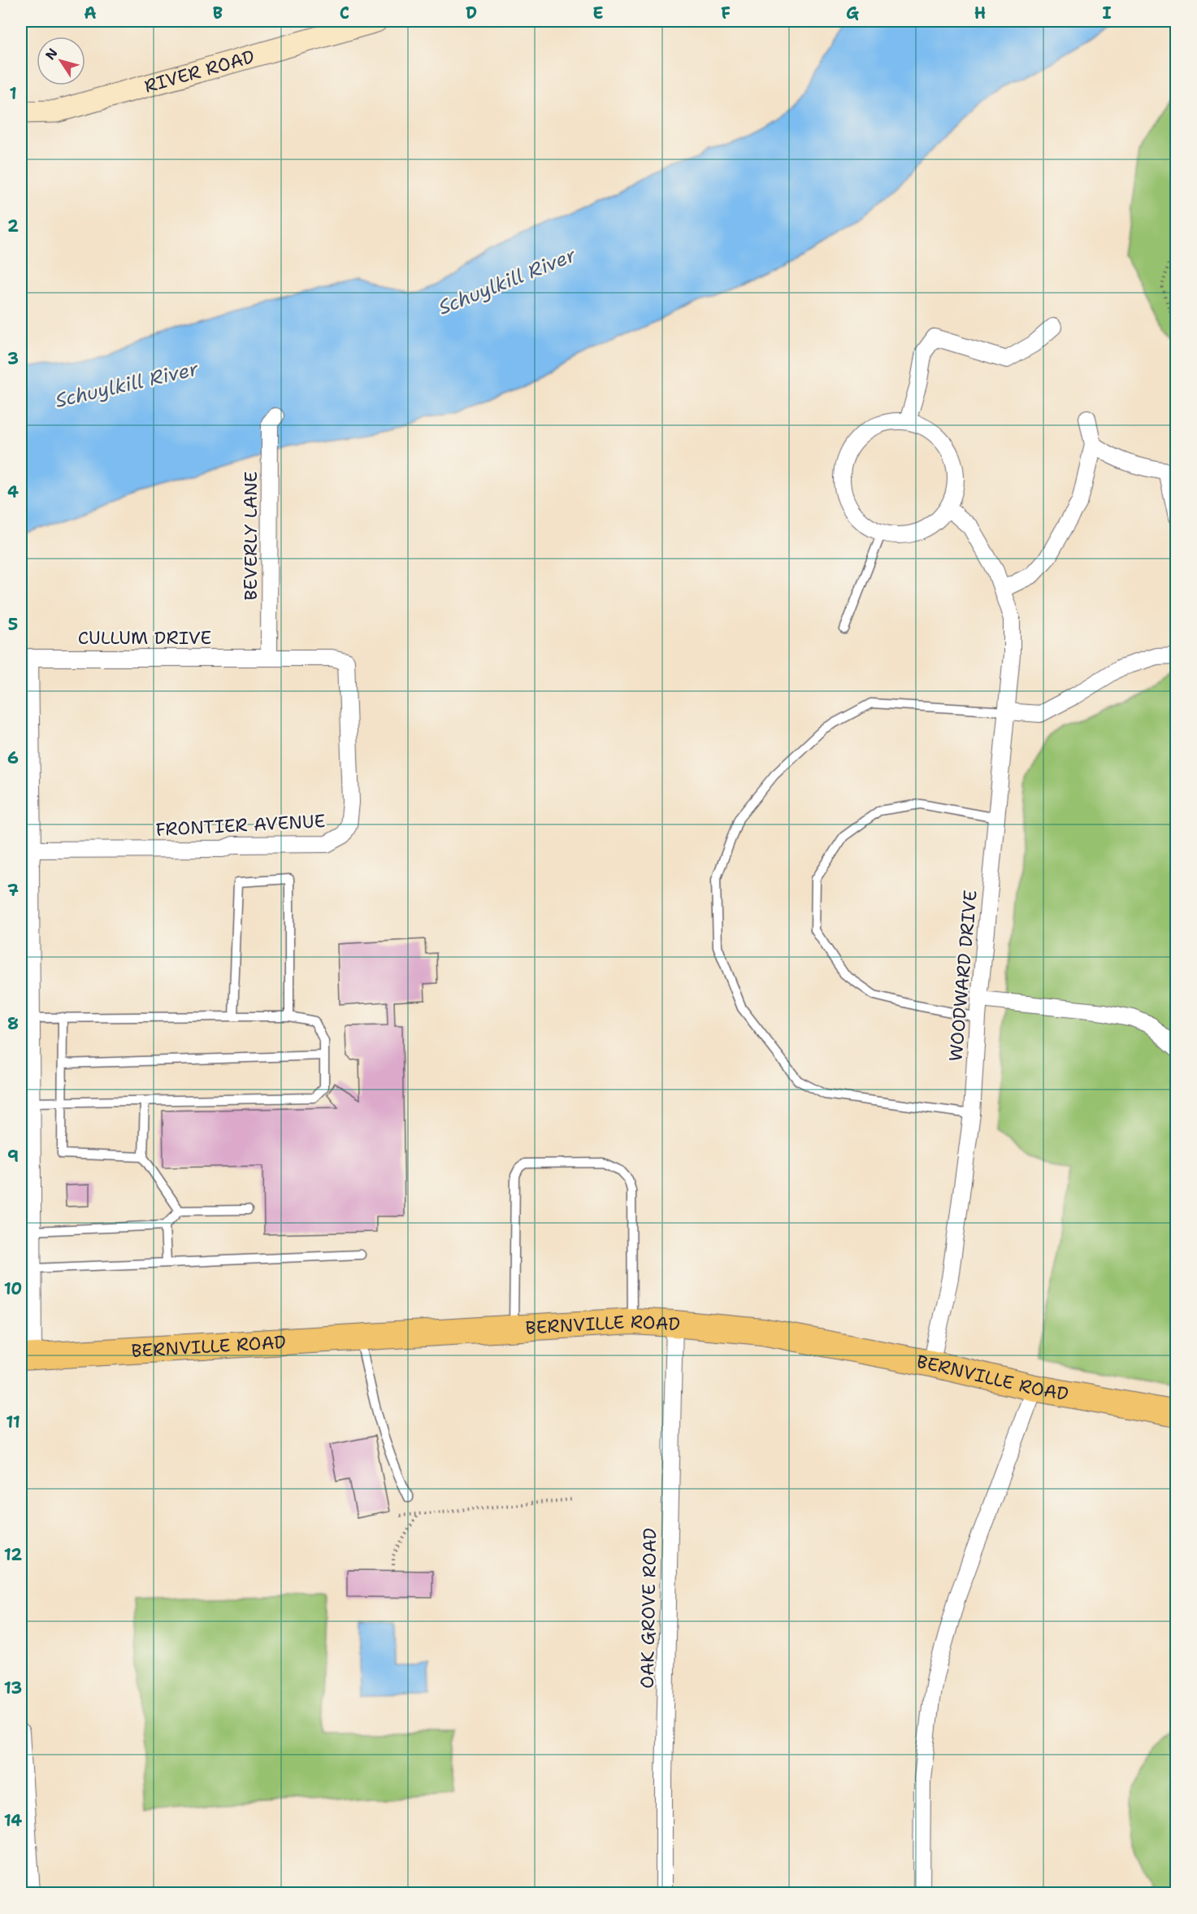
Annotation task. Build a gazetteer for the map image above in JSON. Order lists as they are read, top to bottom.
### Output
{
  "streets": {
    "main road": ["BERNVILLE ROAD"],
    "street": [
      "RIVER ROAD",
      "BEVERLY LANE",
      "CULLUM DRIVE",
      "FRONTIER AVENUE",
      "WOODWARD DRIVE",
      "OAK GROVE ROAD"
    ]
  },
  "crossings": [
    ["BEVERLY LANE", "CULLUM DRIVE"],
    ["BEVERLY LANE", "FRONTIER AVENUE"],
    ["CULLUM DRIVE", "FRONTIER AVENUE"],
    ["WOODWARD DRIVE", "BERNVILLE ROAD"],
    ["BERNVILLE ROAD", "OAK GROVE ROAD"]
  ],
  "water": ["Schuylkill River"],
  "north": "top left",
  "grid": {
    "columns": [
      "A",
      "B",
      "C",
      "D",
      "E",
      "F",
      "G",
      "H",
      "I"
    ],
    "rows": [
      "1",
      "2",
      "3",
      "4",
      "5",
      "6",
      "7",
      "8",
      "9",
      "10",
      "11",
      "12",
      "13",
      "14"
    ]
  }
}
